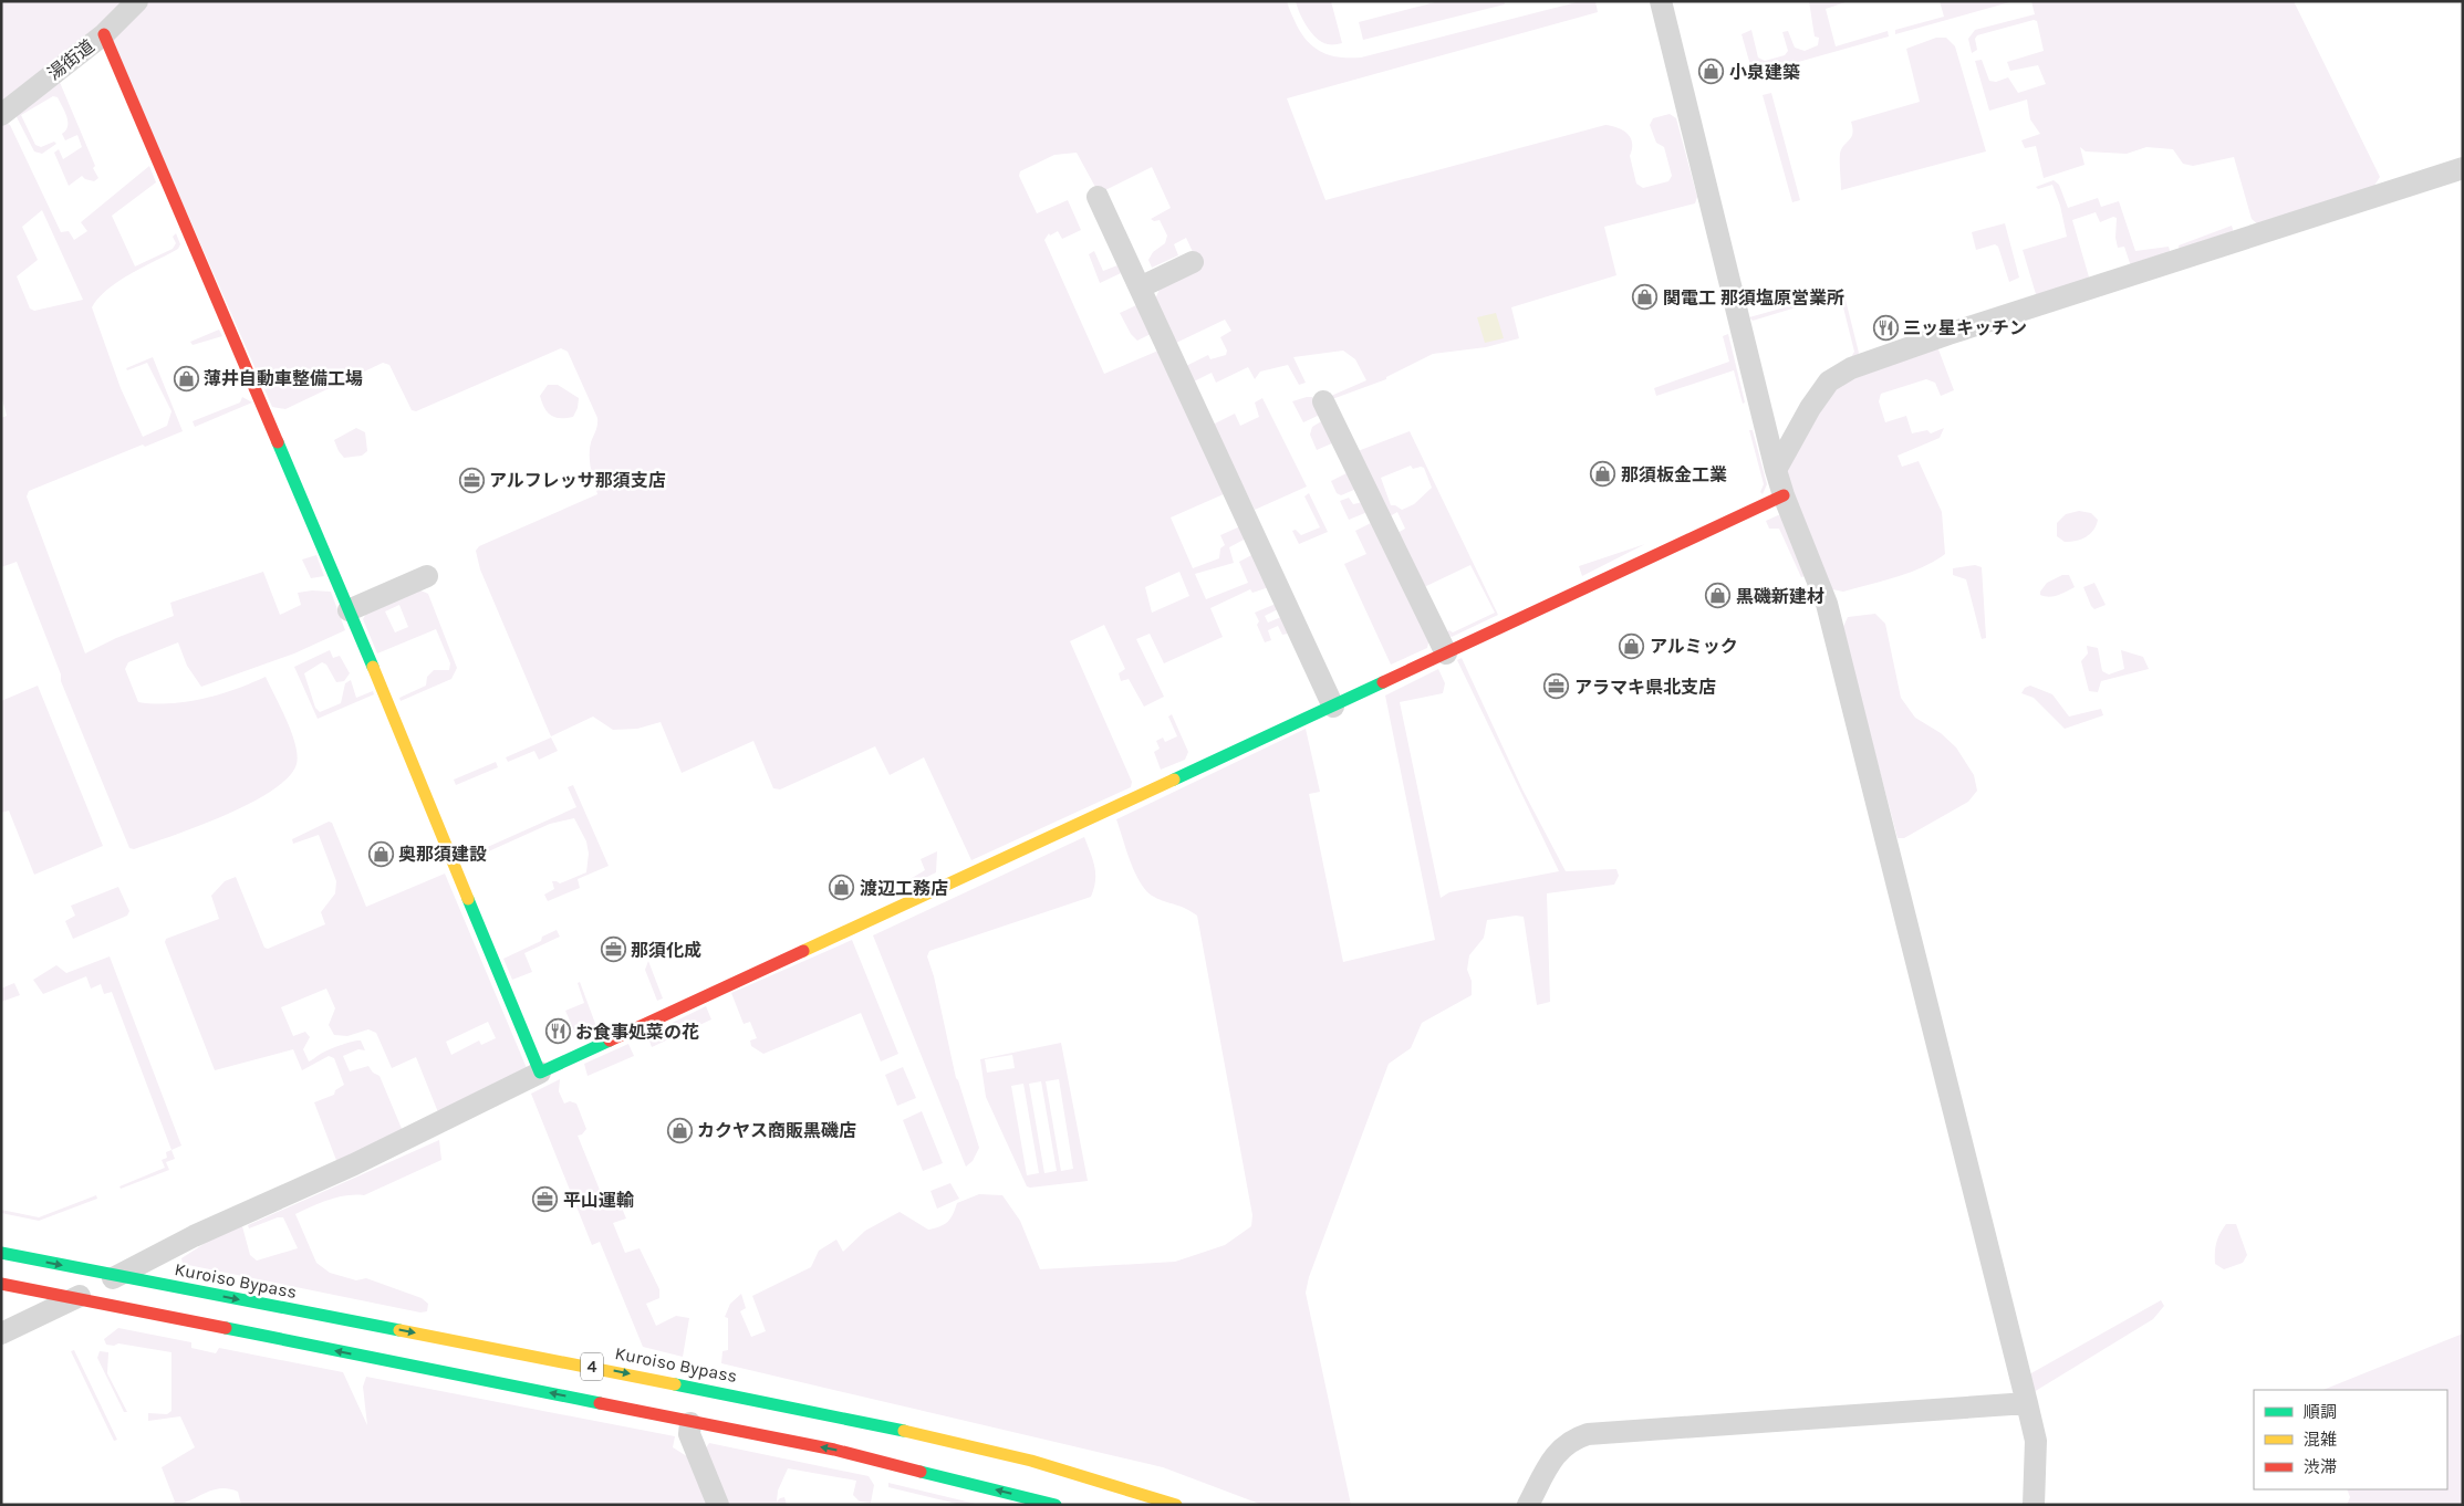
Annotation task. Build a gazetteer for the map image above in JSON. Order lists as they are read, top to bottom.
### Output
{
  "streets": {
    "main road": ["Kuroiso Bypass", "4"],
    "street": ["湯街道"]
  },
  "places": {
    "shop": [
      "小泉建築",
      "関電工 那須塩原営業所",
      "薄井自動車整備工場",
      "那須板金工業",
      "黒磯新建材",
      "アルミック",
      "奥那須建設",
      "渡辺工務店",
      "カクヤス商販黒磯店"
    ],
    "restaurant": ["三ッ星キッチン", "お食事処菜の花"],
    "office": [
      "アルフレッサ那須支店",
      "アラマキ県北支店",
      "那須化成",
      "平山運輸"
    ]
  },
  "legend": ["順調", "混雑", "渋滞"]
}
